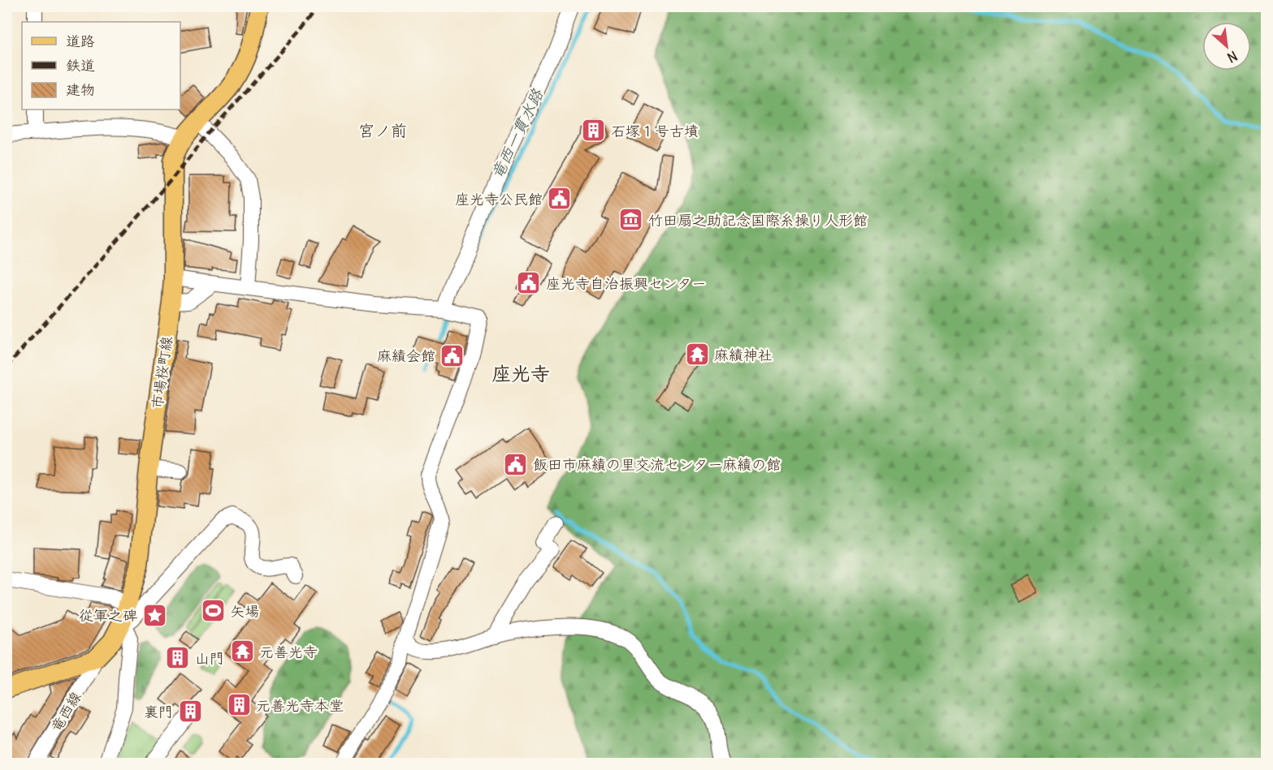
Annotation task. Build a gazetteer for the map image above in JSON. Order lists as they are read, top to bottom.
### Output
{
  "streets": {
    "main road": ["市場桜町線"],
    "street": ["竜西線"]
  },
  "crossings": [
    ["市場桜町線", "竜西線"]
  ],
  "districts": ["宮ノ前", "座光寺"],
  "water": ["竜西一貫水路"],
  "places": {
    "building": [
      "石塚１号古墳",
      "山門",
      "元善光寺本堂",
      "裏門"
    ],
    "public building": [
      "座光寺公民館",
      "座光寺自治振興センター",
      "麻績会館",
      "飯田市麻績の里交流センター麻績の館"
    ],
    "museum": ["竹田扇之助記念国際糸操り人形館"],
    "temple": ["麻績神社", "元善光寺"],
    "sports": ["矢場"],
    "place": ["從軍之碑"]
  },
  "legend": ["道路", "鉄道", "建物"],
  "north": "bottom right"
}
